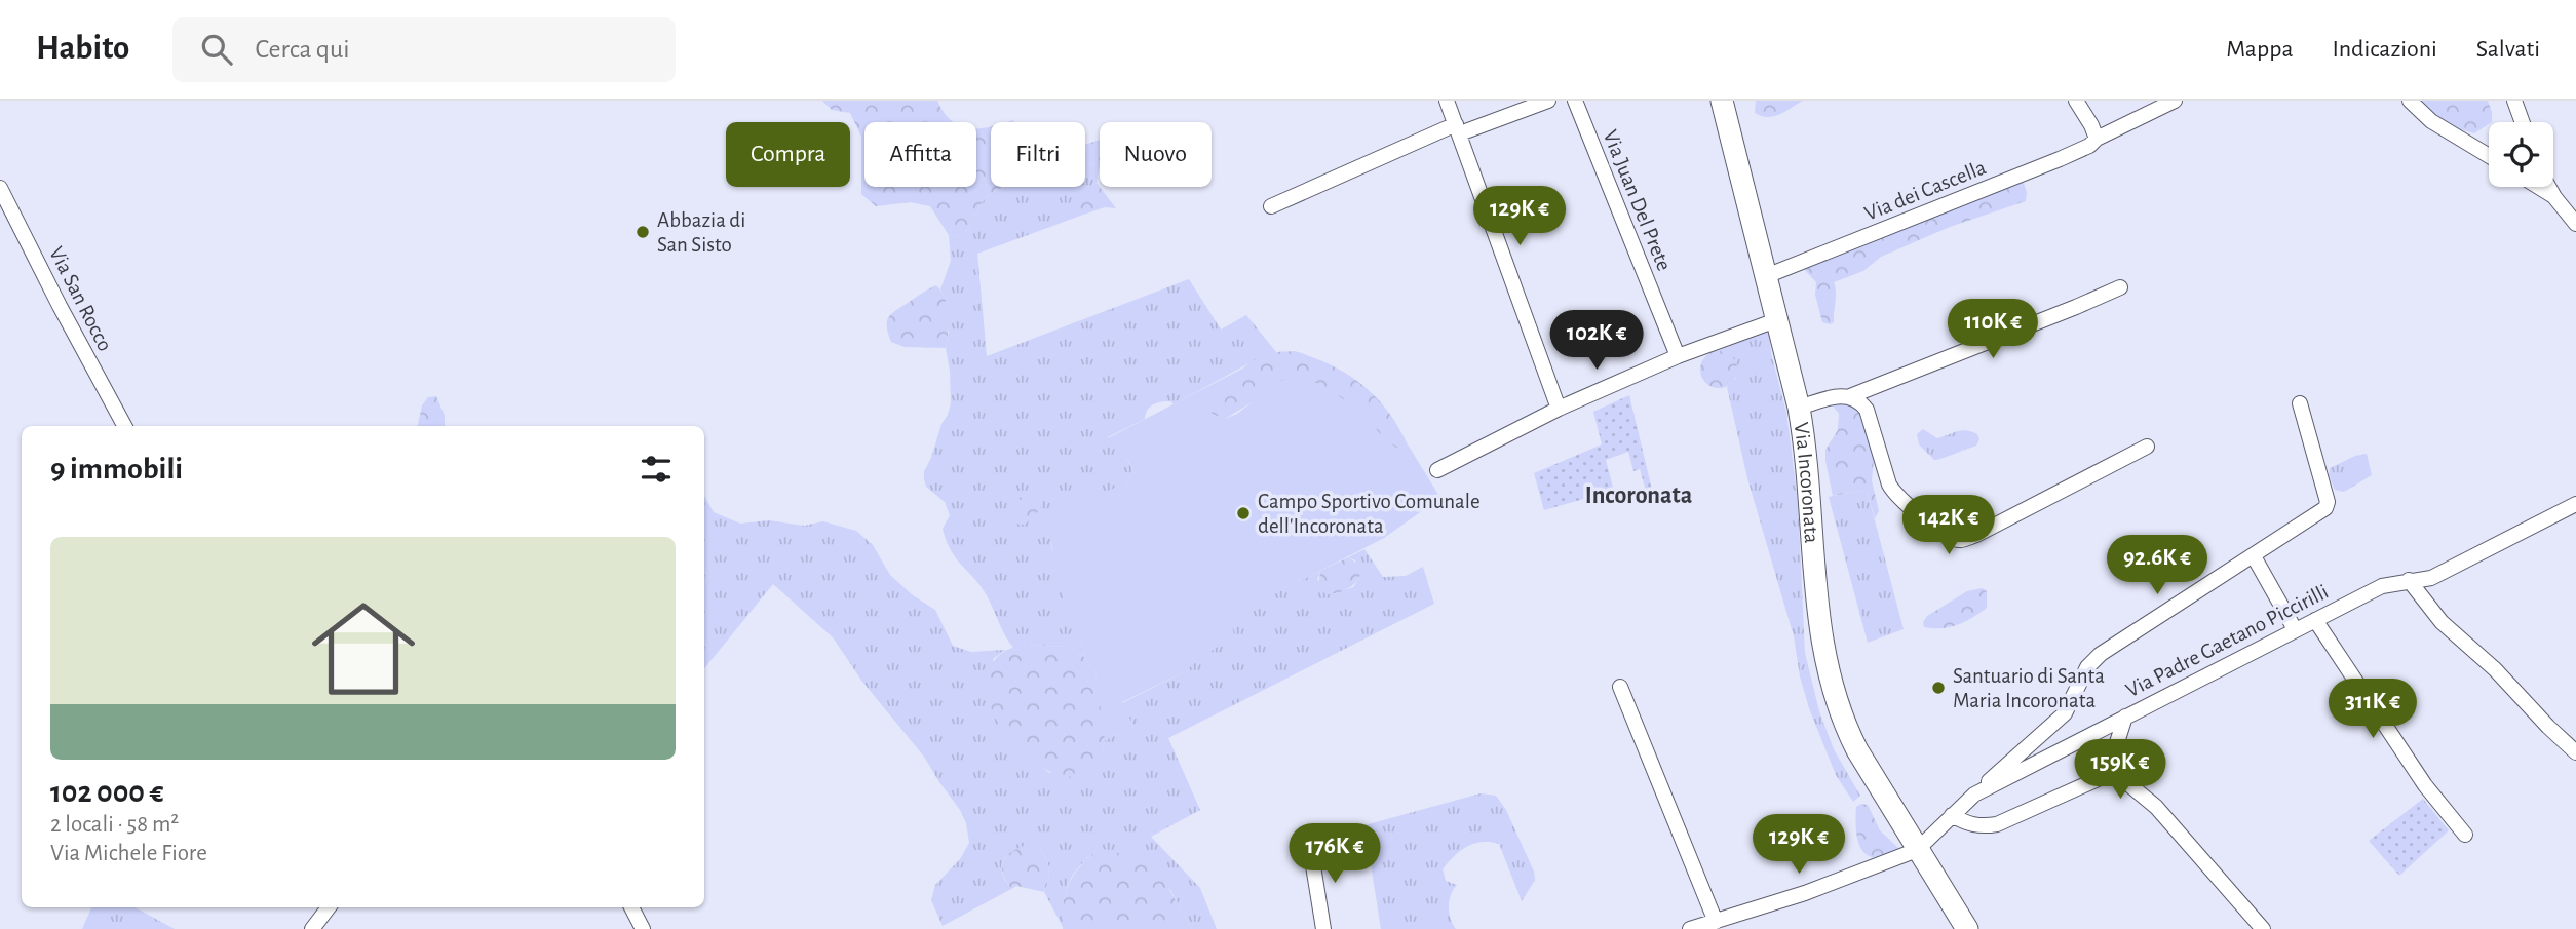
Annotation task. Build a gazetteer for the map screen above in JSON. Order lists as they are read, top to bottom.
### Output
{
  "streets": {
    "main road": ["Via Incoronata"],
    "street": [
      "Via dei Cascella",
      "Via Juan Del Prete",
      "Via San Rocco",
      "Via Padre Gaetano Piccirilli"
    ]
  },
  "crossings": [
    ["Via dei Cascella", "Via Incoronata"],
    ["Via Incoronata", "Via Padre Gaetano Piccirilli"]
  ],
  "districts": ["Incoronata"],
  "places": ["Abbazia di San Sisto", "Campo Sportivo Comunale dell'Incoronata", "Santuario di Santa Maria Incoronata"],
  "page": {
    "header": "Habito",
    "search": "Cerca qui",
    "nav": ["Mappa", "Indicazioni", "Salvati"],
    "chip": [
      "Compra",
      "Affitta",
      "Filtri",
      "Nuovo"
    ],
    "price": [
      "129K €",
      "110K €",
      "102K €",
      "142K €",
      "92.6K €",
      "311K €",
      "159K €",
      "129K €",
      "176K €"
    ],
    "heading": "9 immobili",
    "list": [
      {
        "name": "102 000 €",
        "note": "2 locali · 58 m² · Via Michele Fiore"
      }
    ]
  }
}
